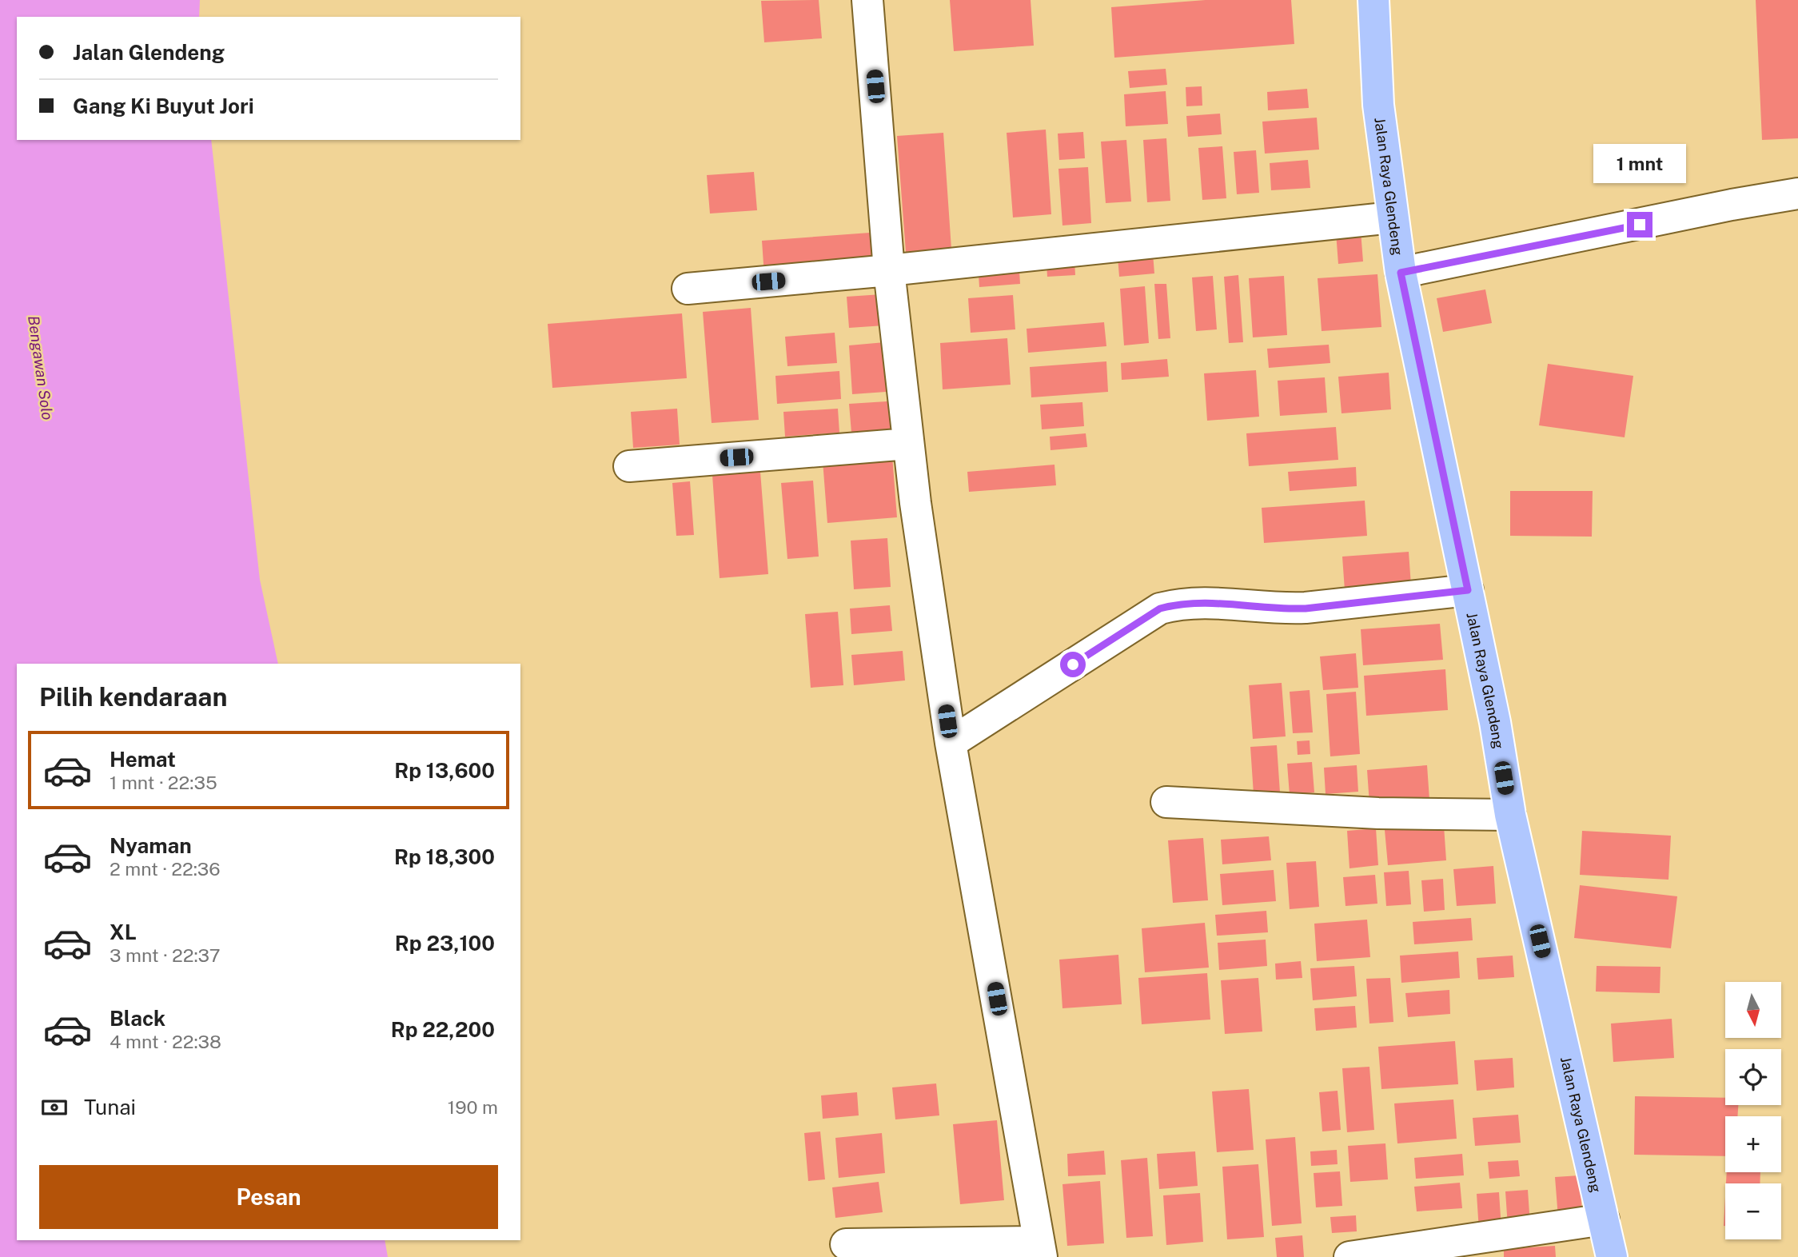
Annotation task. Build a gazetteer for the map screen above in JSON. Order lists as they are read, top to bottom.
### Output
{
  "streets": {
    "main road": ["Jalan Raya Glendeng"]
  },
  "water": ["Bengawan Solo"],
  "north": "bottom",
  "page": {
    "banner": ["Jalan Glendeng", "Gang Ki Buyut Jori"],
    "bubble": "1 mnt",
    "heading": "Pilih kendaraan",
    "list": [
      {
        "name": "Hemat",
        "note": "1 mnt · 22:35",
        "value": "Rp 13,600"
      },
      {
        "name": "Nyaman",
        "note": "2 mnt · 22:36",
        "value": "Rp 18,300"
      },
      {
        "name": "XL",
        "note": "3 mnt · 22:37",
        "value": "Rp 23,100"
      },
      {
        "name": "Black",
        "note": "4 mnt · 22:38",
        "value": "Rp 22,200"
      }
    ],
    "map_buttons": ["+", "−"],
    "pay": ["Tunai", "190 m"],
    "buttons": "Pesan"
  }
}
